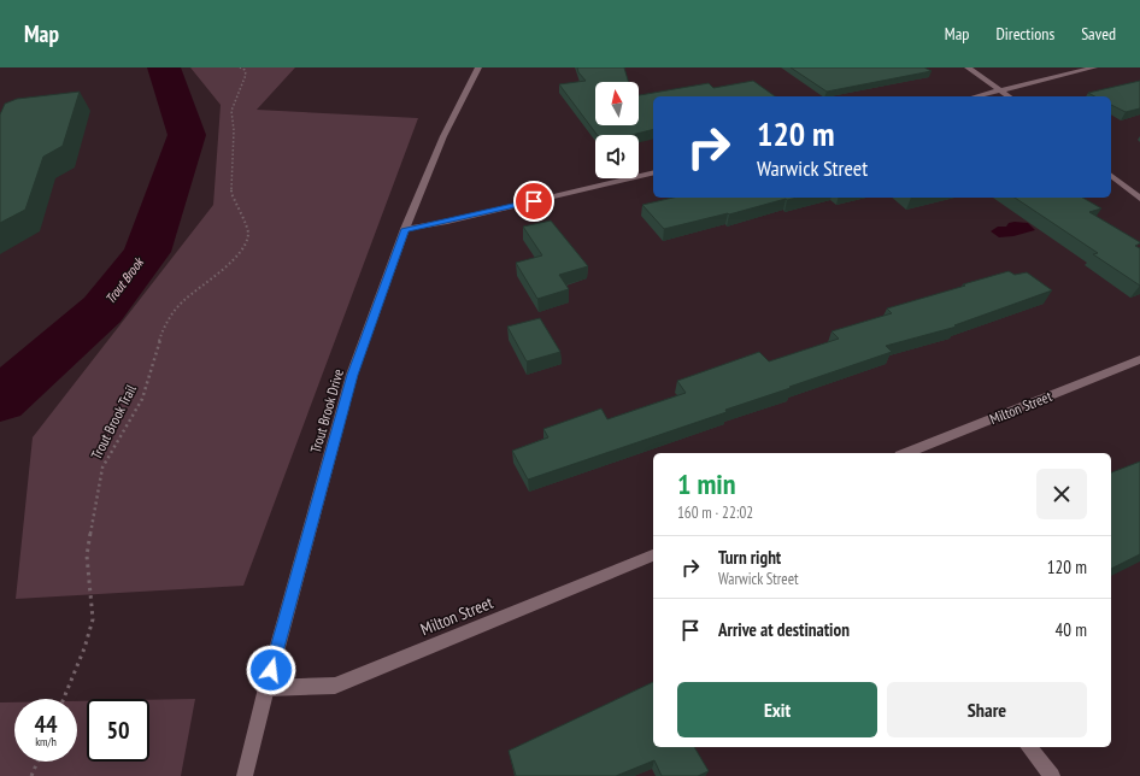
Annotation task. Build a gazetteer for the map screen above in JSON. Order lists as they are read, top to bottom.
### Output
{
  "streets": {
    "street": ["Milton Street", "Trout Brook Drive"],
    "path": ["Trout Brook Trail"]
  },
  "crossings": [
    ["Milton Street", "Trout Brook Drive"]
  ],
  "water": ["Trout Brook"],
  "north": "top",
  "page": {
    "header": "Map",
    "nav": ["Map", "Directions", "Saved"],
    "turn": ["120 m", "Warwick Street"],
    "heading": ["1 min", "160 m · 22:02"],
    "list": [
      {
        "name": "Turn right",
        "note": "Warwick Street",
        "value": "120 m"
      },
      {
        "name": "Arrive at destination",
        "value": "40 m"
      }
    ],
    "buttons": ["Exit", "Share"],
    "speed": "44 km/h",
    "limit": "50"
  }
}
